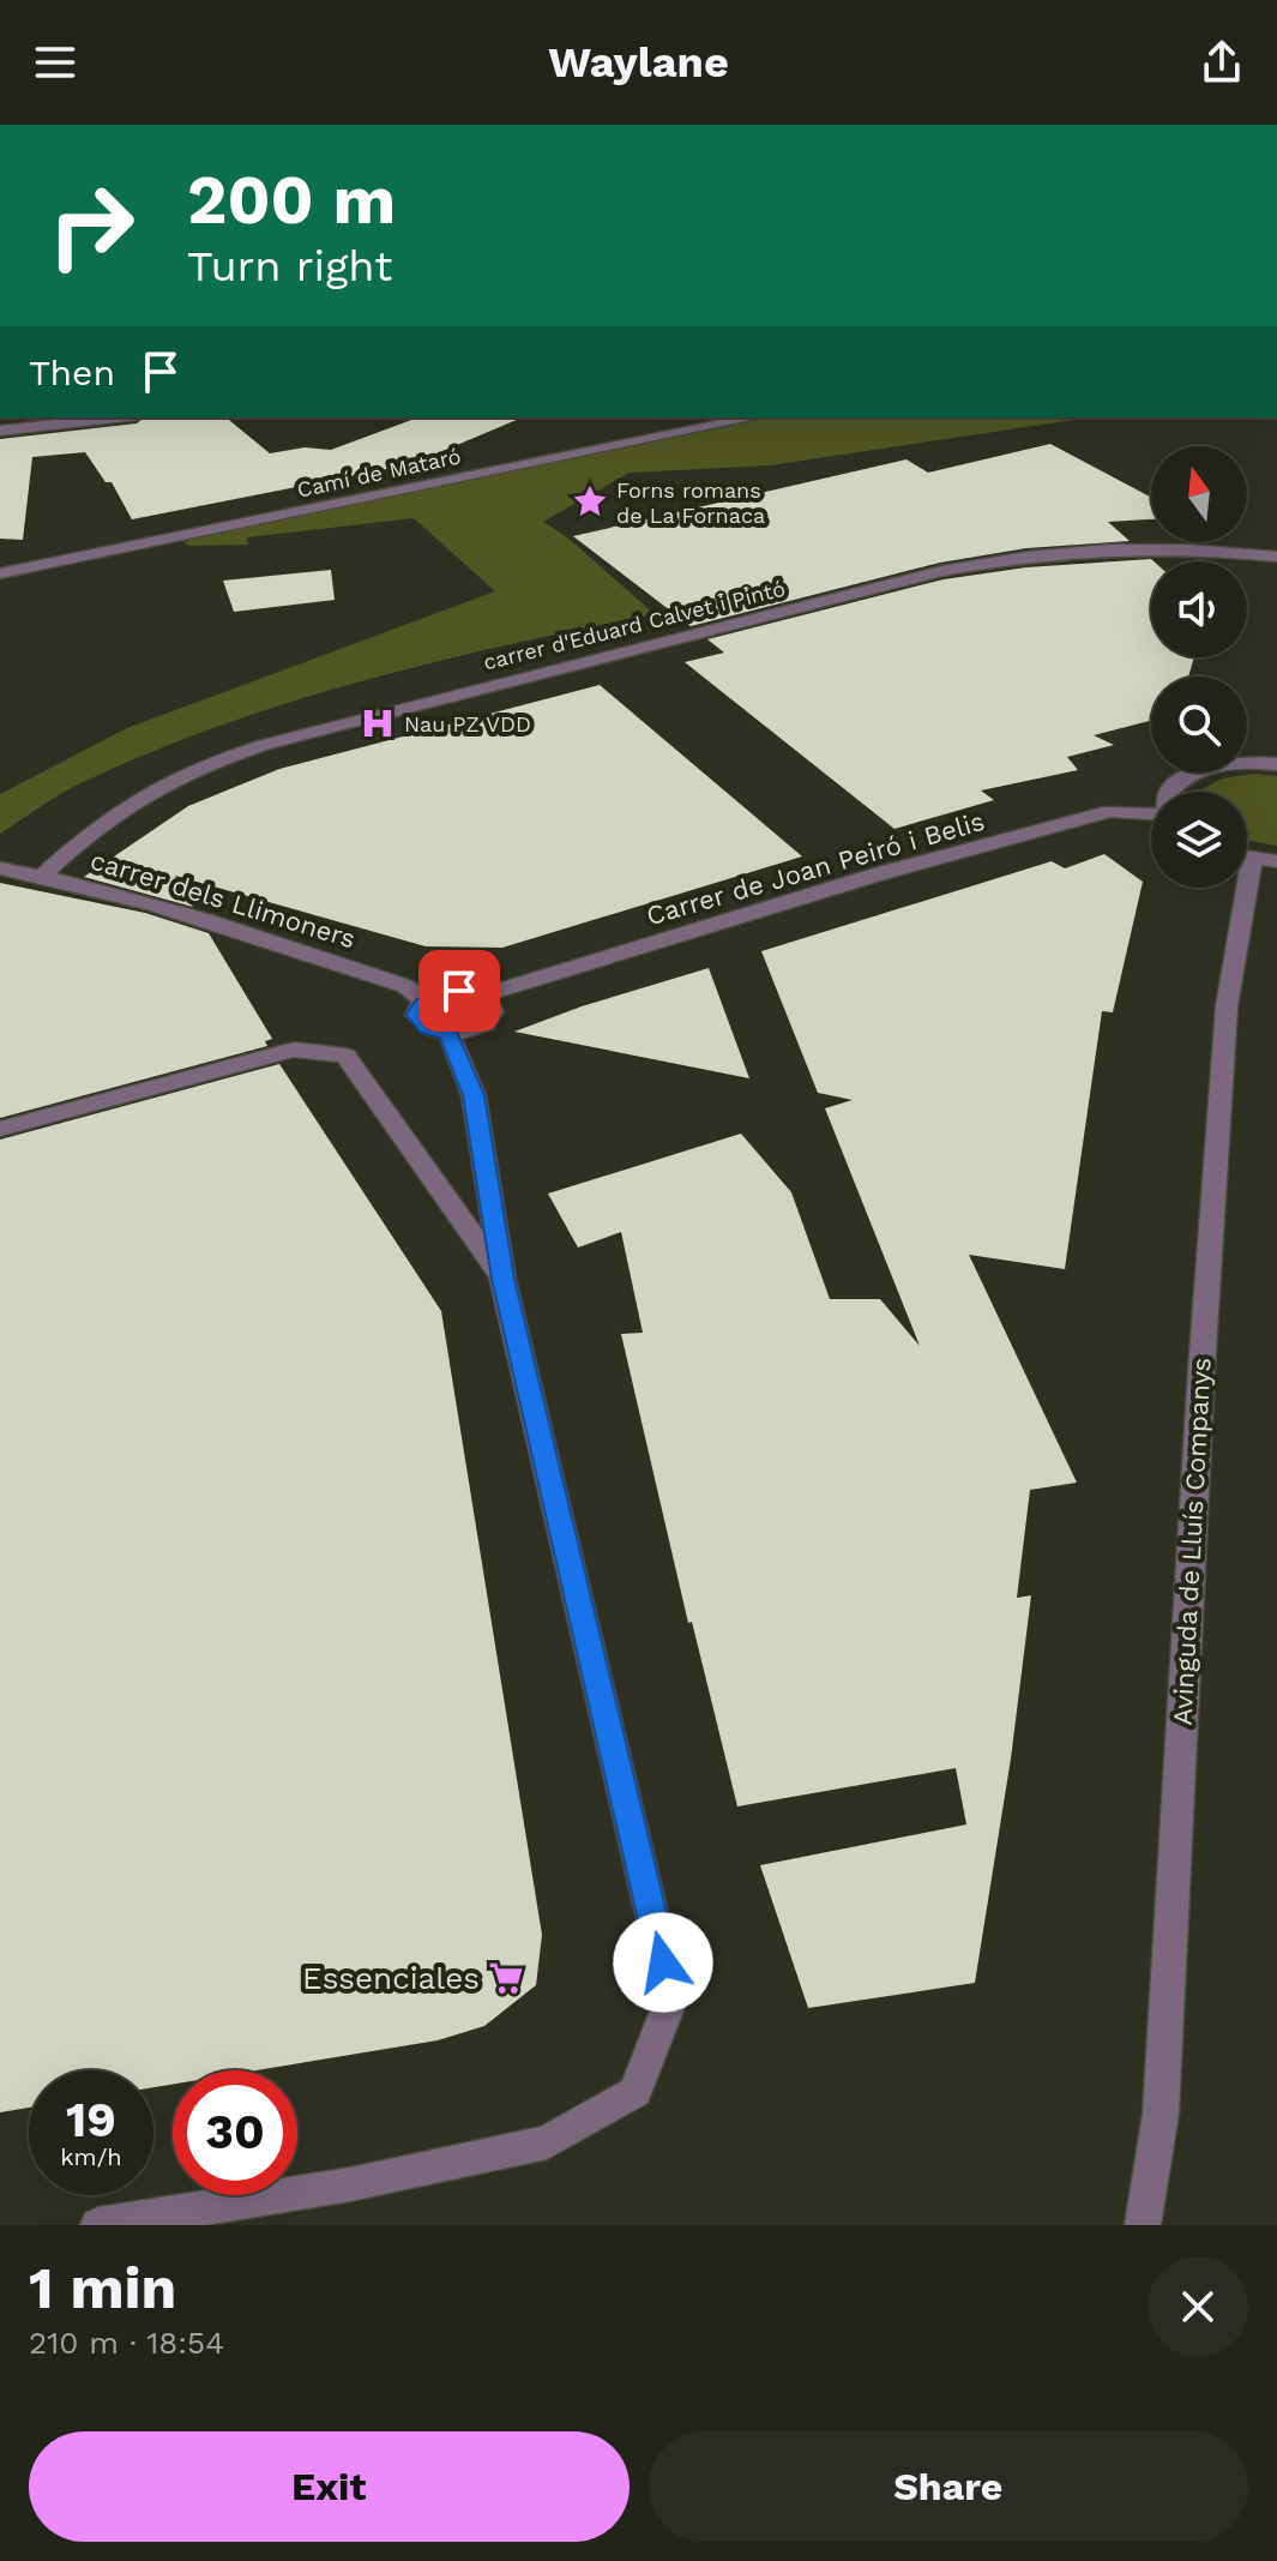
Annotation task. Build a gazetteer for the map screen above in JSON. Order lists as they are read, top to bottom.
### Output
{
  "streets": {
    "street": [
      "Camí de Mataró",
      "carrer d'Eduard Calvet i Pintó",
      "Carrer de Joan Peiró i Belis",
      "carrer dels Llimoners",
      "Avinguda de Lluís Companys"
    ]
  },
  "crossings": [
    ["carrer d'Eduard Calvet i Pintó", "carrer dels Llimoners"],
    ["Carrer de Joan Peiró i Belis", "carrer dels Llimoners"]
  ],
  "places": {
    "place": ["Forns romans de La Fornaca"],
    "hospital": ["Nau PZ VDD"],
    "supermarket": ["Essenciales"]
  },
  "north": "top",
  "page": {
    "header": "Waylane",
    "turn": ["200 m", "Turn right"],
    "then": "Then",
    "speed": "19 km/h",
    "limit": "30",
    "heading": ["1 min", "210 m · 18:54"],
    "buttons": ["Exit", "Share"]
  }
}
